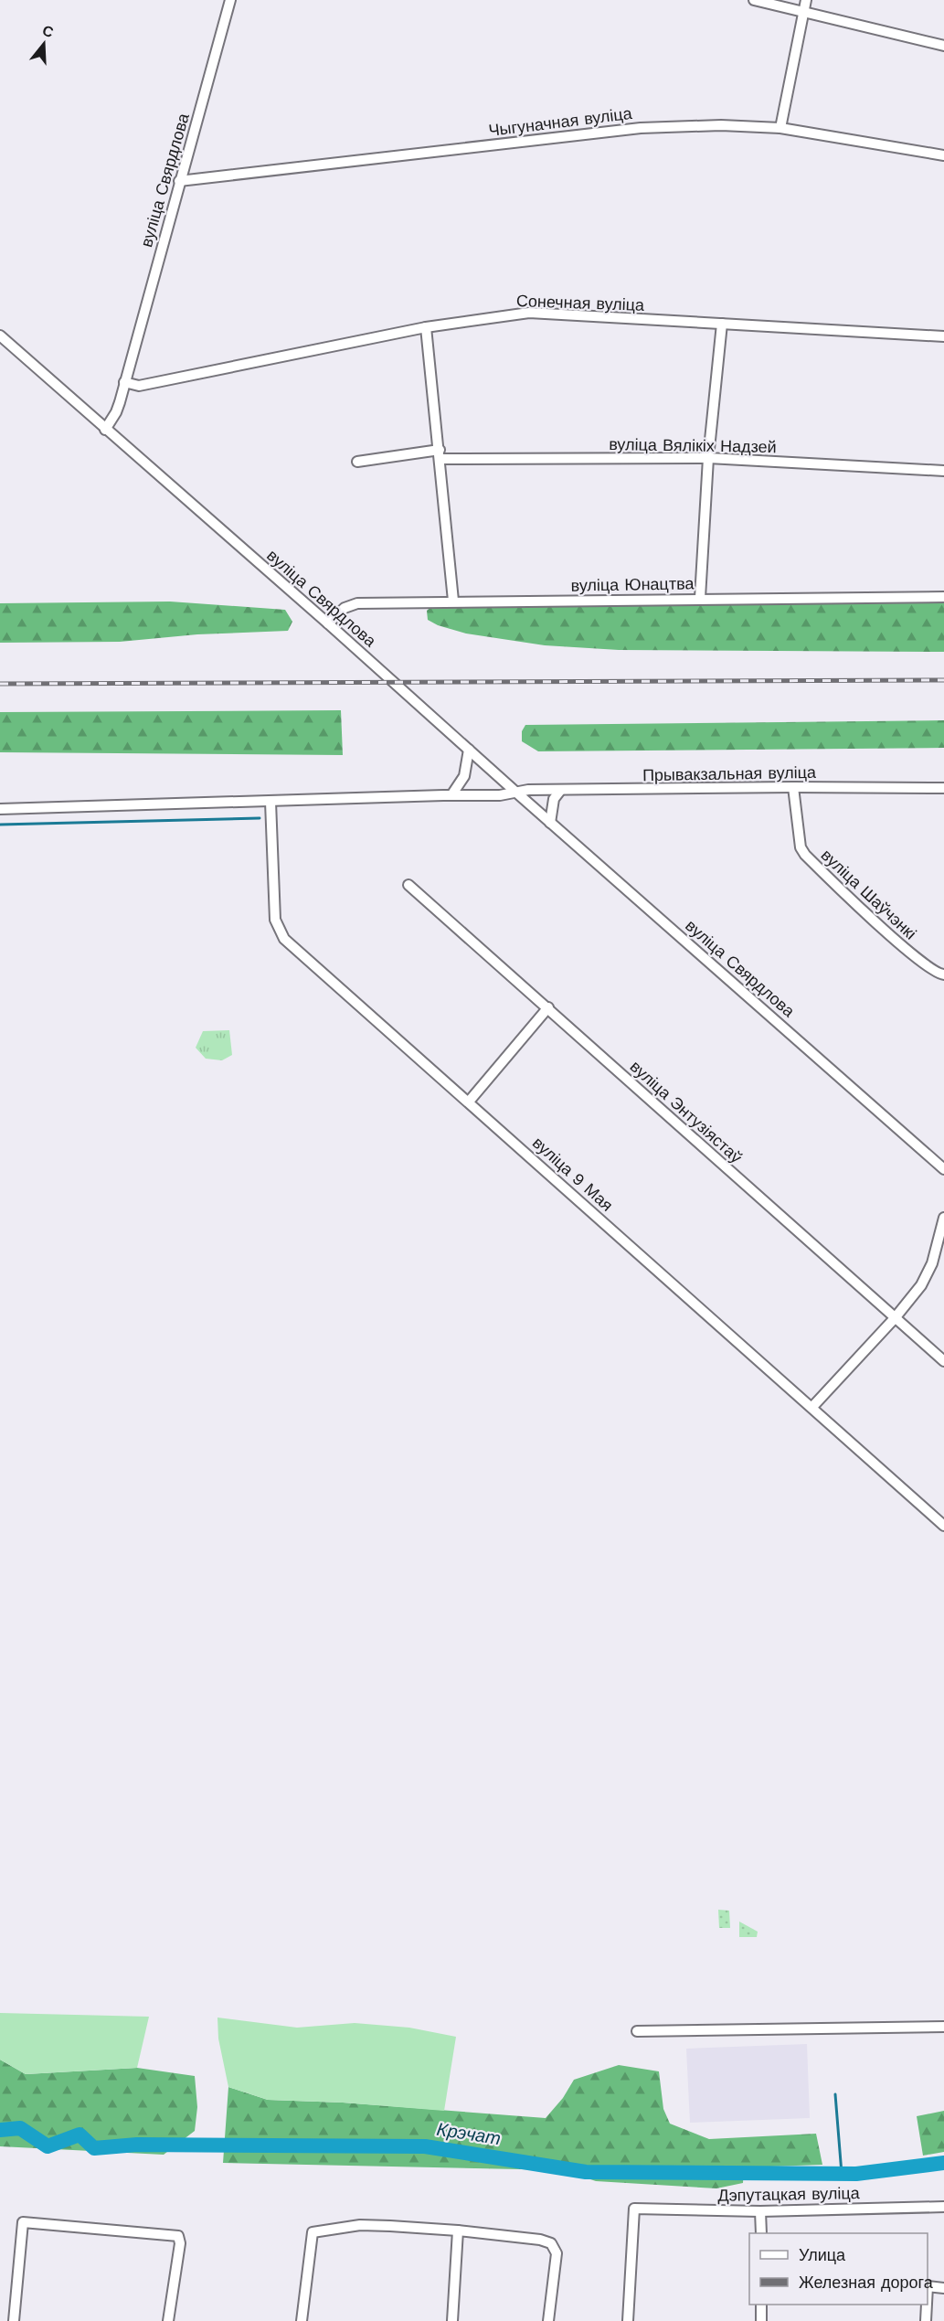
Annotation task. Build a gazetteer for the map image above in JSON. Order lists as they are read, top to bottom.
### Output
{
  "streets": {
    "street": [
      "Чыгуначная вуліца",
      "вуліца Свярдлова",
      "Сонечная вуліца",
      "вуліца Вялікіх Надзей",
      "вуліца Юнацтва",
      "Прывакзальная вуліца",
      "вуліца Шаўчэнкі",
      "вуліца Энтузіястаў",
      "вуліца 9 Мая",
      "Дэпутацкая вуліца"
    ]
  },
  "crossings": [
    ["Чыгуначная вуліца", "вуліца Свярдлова"],
    ["вуліца Свярдлова", "Сонечная вуліца"],
    ["вуліца Свярдлова", "вуліца Юнацтва"],
    ["вуліца Свярдлова", "Прывакзальная вуліца"],
    ["Прывакзальная вуліца", "вуліца Шаўчэнкі"]
  ],
  "water": ["Крэчат"],
  "legend": ["Улица", "Железная дорога"],
  "north": "top"
}
